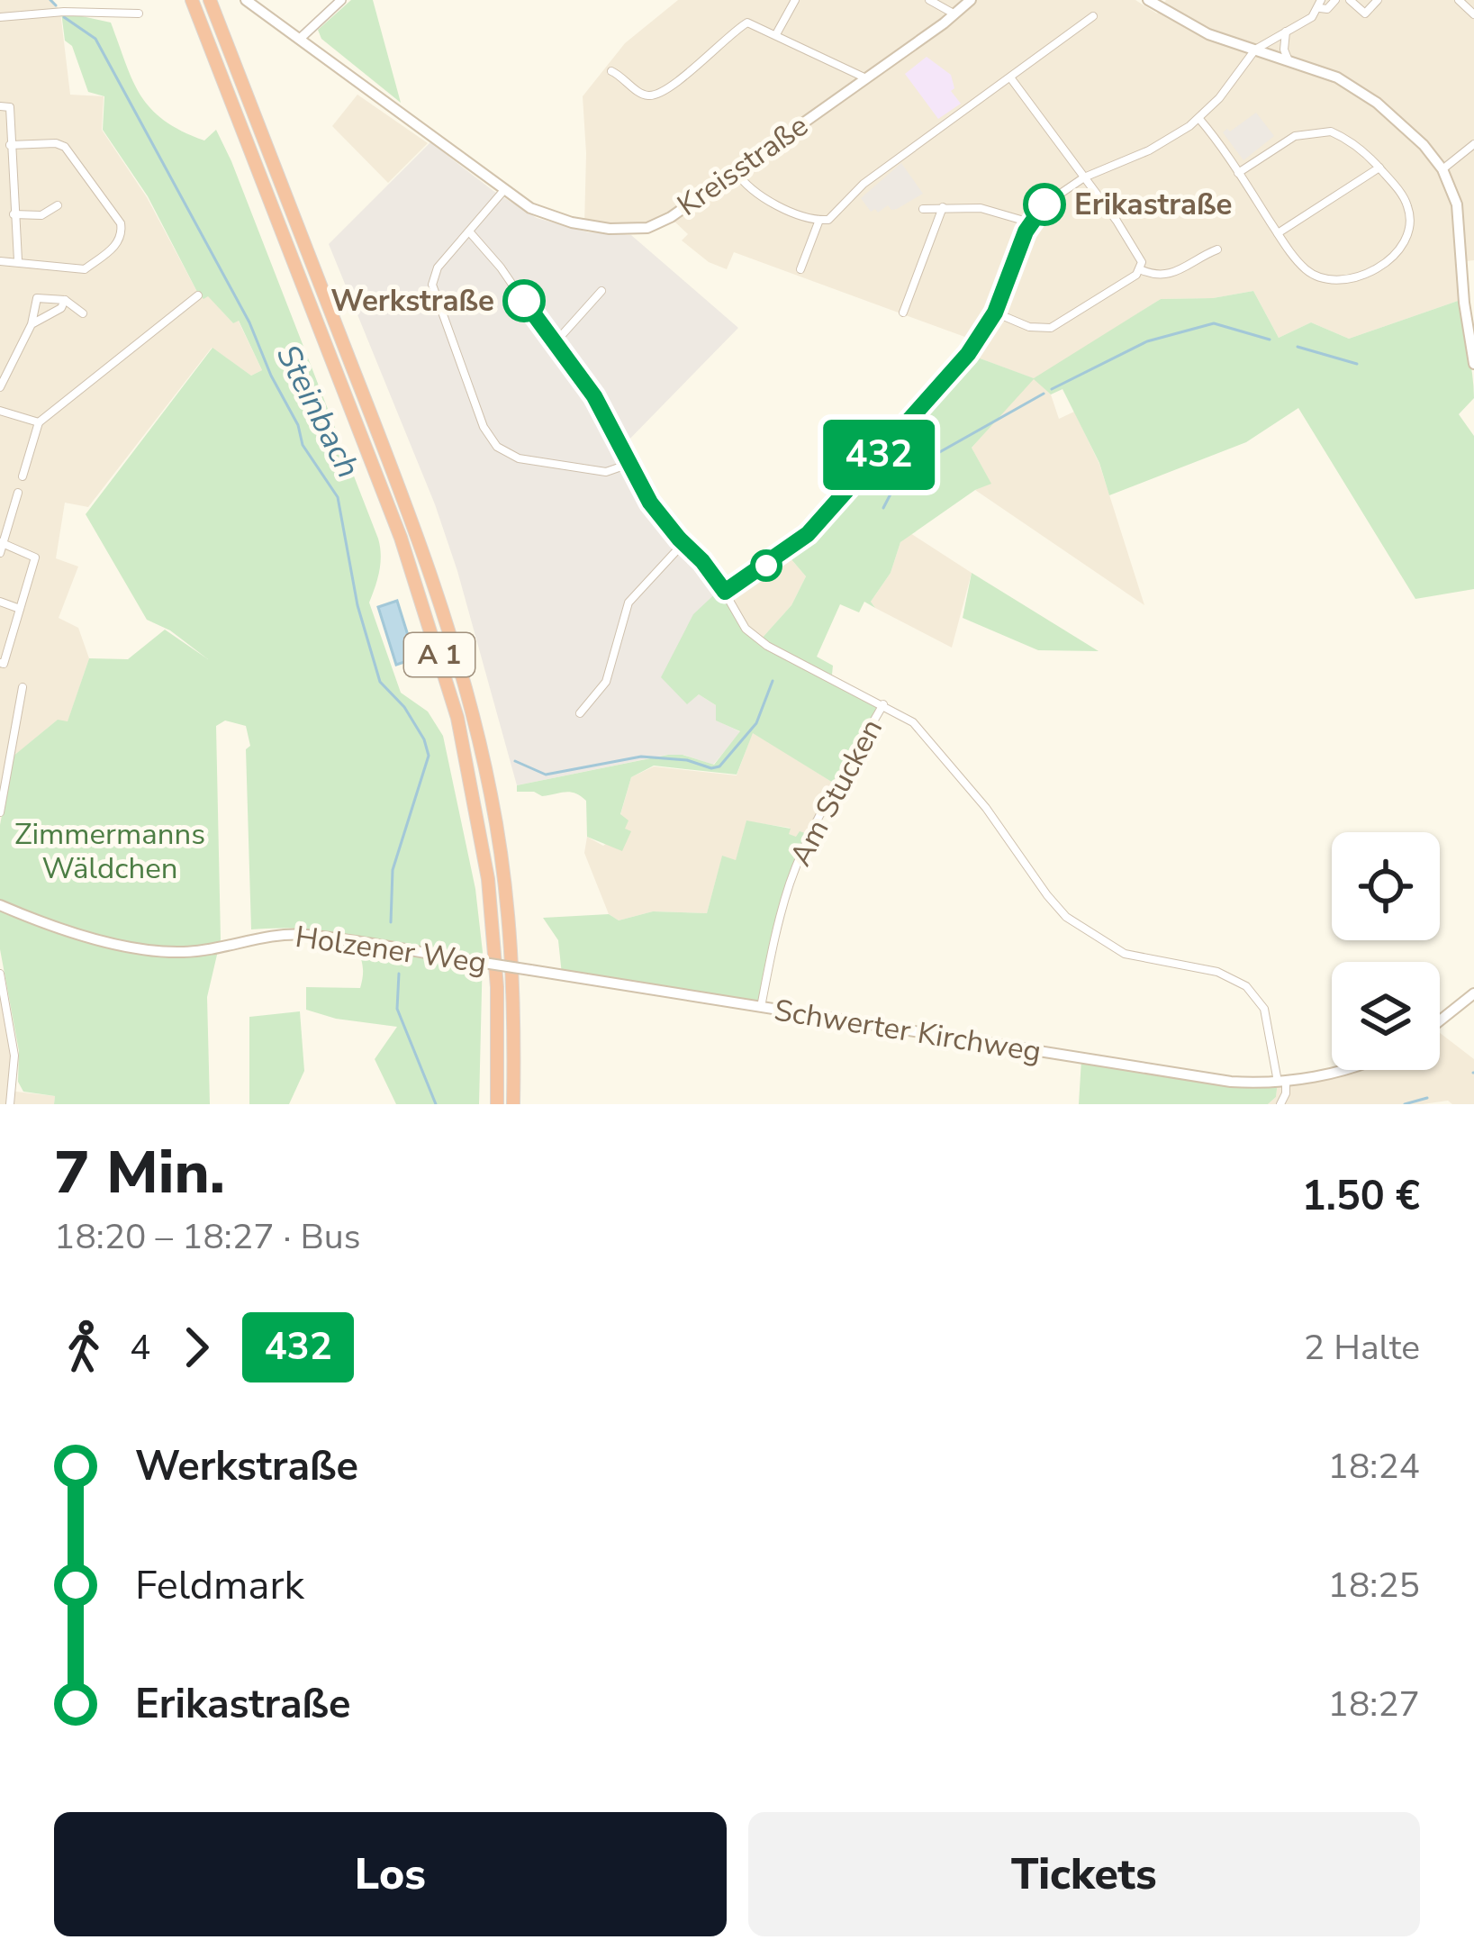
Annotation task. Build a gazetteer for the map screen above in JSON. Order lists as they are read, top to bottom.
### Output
{
  "streets": {
    "highway": ["A 1"],
    "main road": ["Kreisstraße", "Holzener Weg", "Schwerter Kirchweg"],
    "street": ["Am Stucken"]
  },
  "crossings": [
    ["Am Stucken", "Schwerter Kirchweg"],
    ["Holzener Weg", "Schwerter Kirchweg"]
  ],
  "water": ["Steinbach"],
  "parks": ["Zimmermanns Wäldchen"],
  "places": ["Erikastraße", "Werkstraße"],
  "lines": ["bus line 432"],
  "page": {
    "on_map": "432",
    "heading": ["7 Min.", "18:20 – 18:27 · Bus", "1.50 €"],
    "legs": ["4", "432", "2 Halte"],
    "list": [
      {
        "name": "Werkstraße",
        "value": "18:24"
      },
      {
        "name": "Feldmark",
        "value": "18:25"
      },
      {
        "name": "Erikastraße",
        "value": "18:27"
      }
    ],
    "buttons": ["Los", "Tickets"]
  }
}
